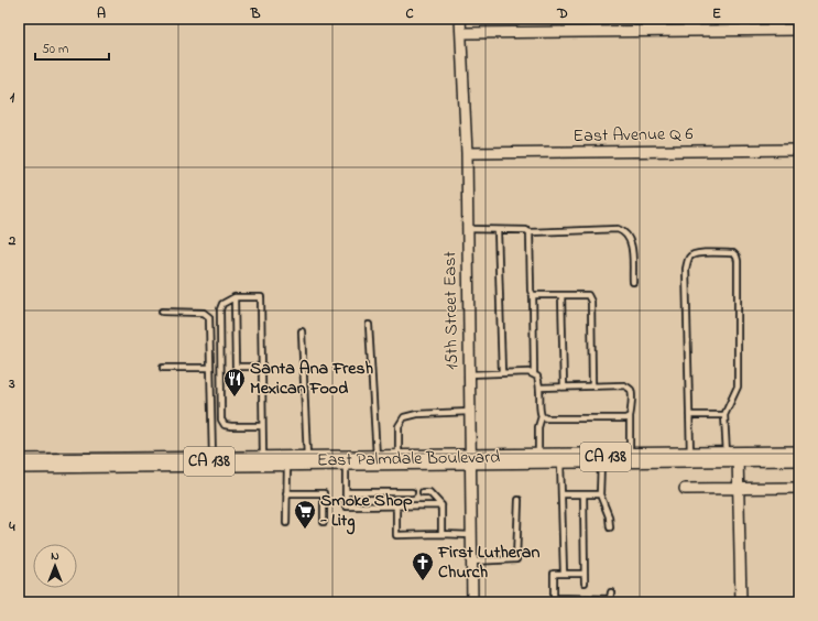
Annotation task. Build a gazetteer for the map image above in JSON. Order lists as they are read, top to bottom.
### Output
{
  "streets": {
    "highway": ["CA 138", "East Palmdale Boulevard"],
    "street": ["East Avenue Q 6", "15th Street East"]
  },
  "crossings": [
    ["East Avenue Q 6", "15th Street East"],
    ["15th Street East", "East Palmdale Boulevard"]
  ],
  "places": {
    "restaurant": ["Santa Ana Fresh Mexican Food"],
    "supermarket": ["Smoke Shop - Litg"],
    "church": ["First Lutheran Church"]
  },
  "scale_bar": "50 m",
  "north": "top",
  "grid": {
    "columns": [
      "A",
      "B",
      "C",
      "D",
      "E"
    ],
    "rows": [
      "1",
      "2",
      "3",
      "4"
    ]
  }
}
